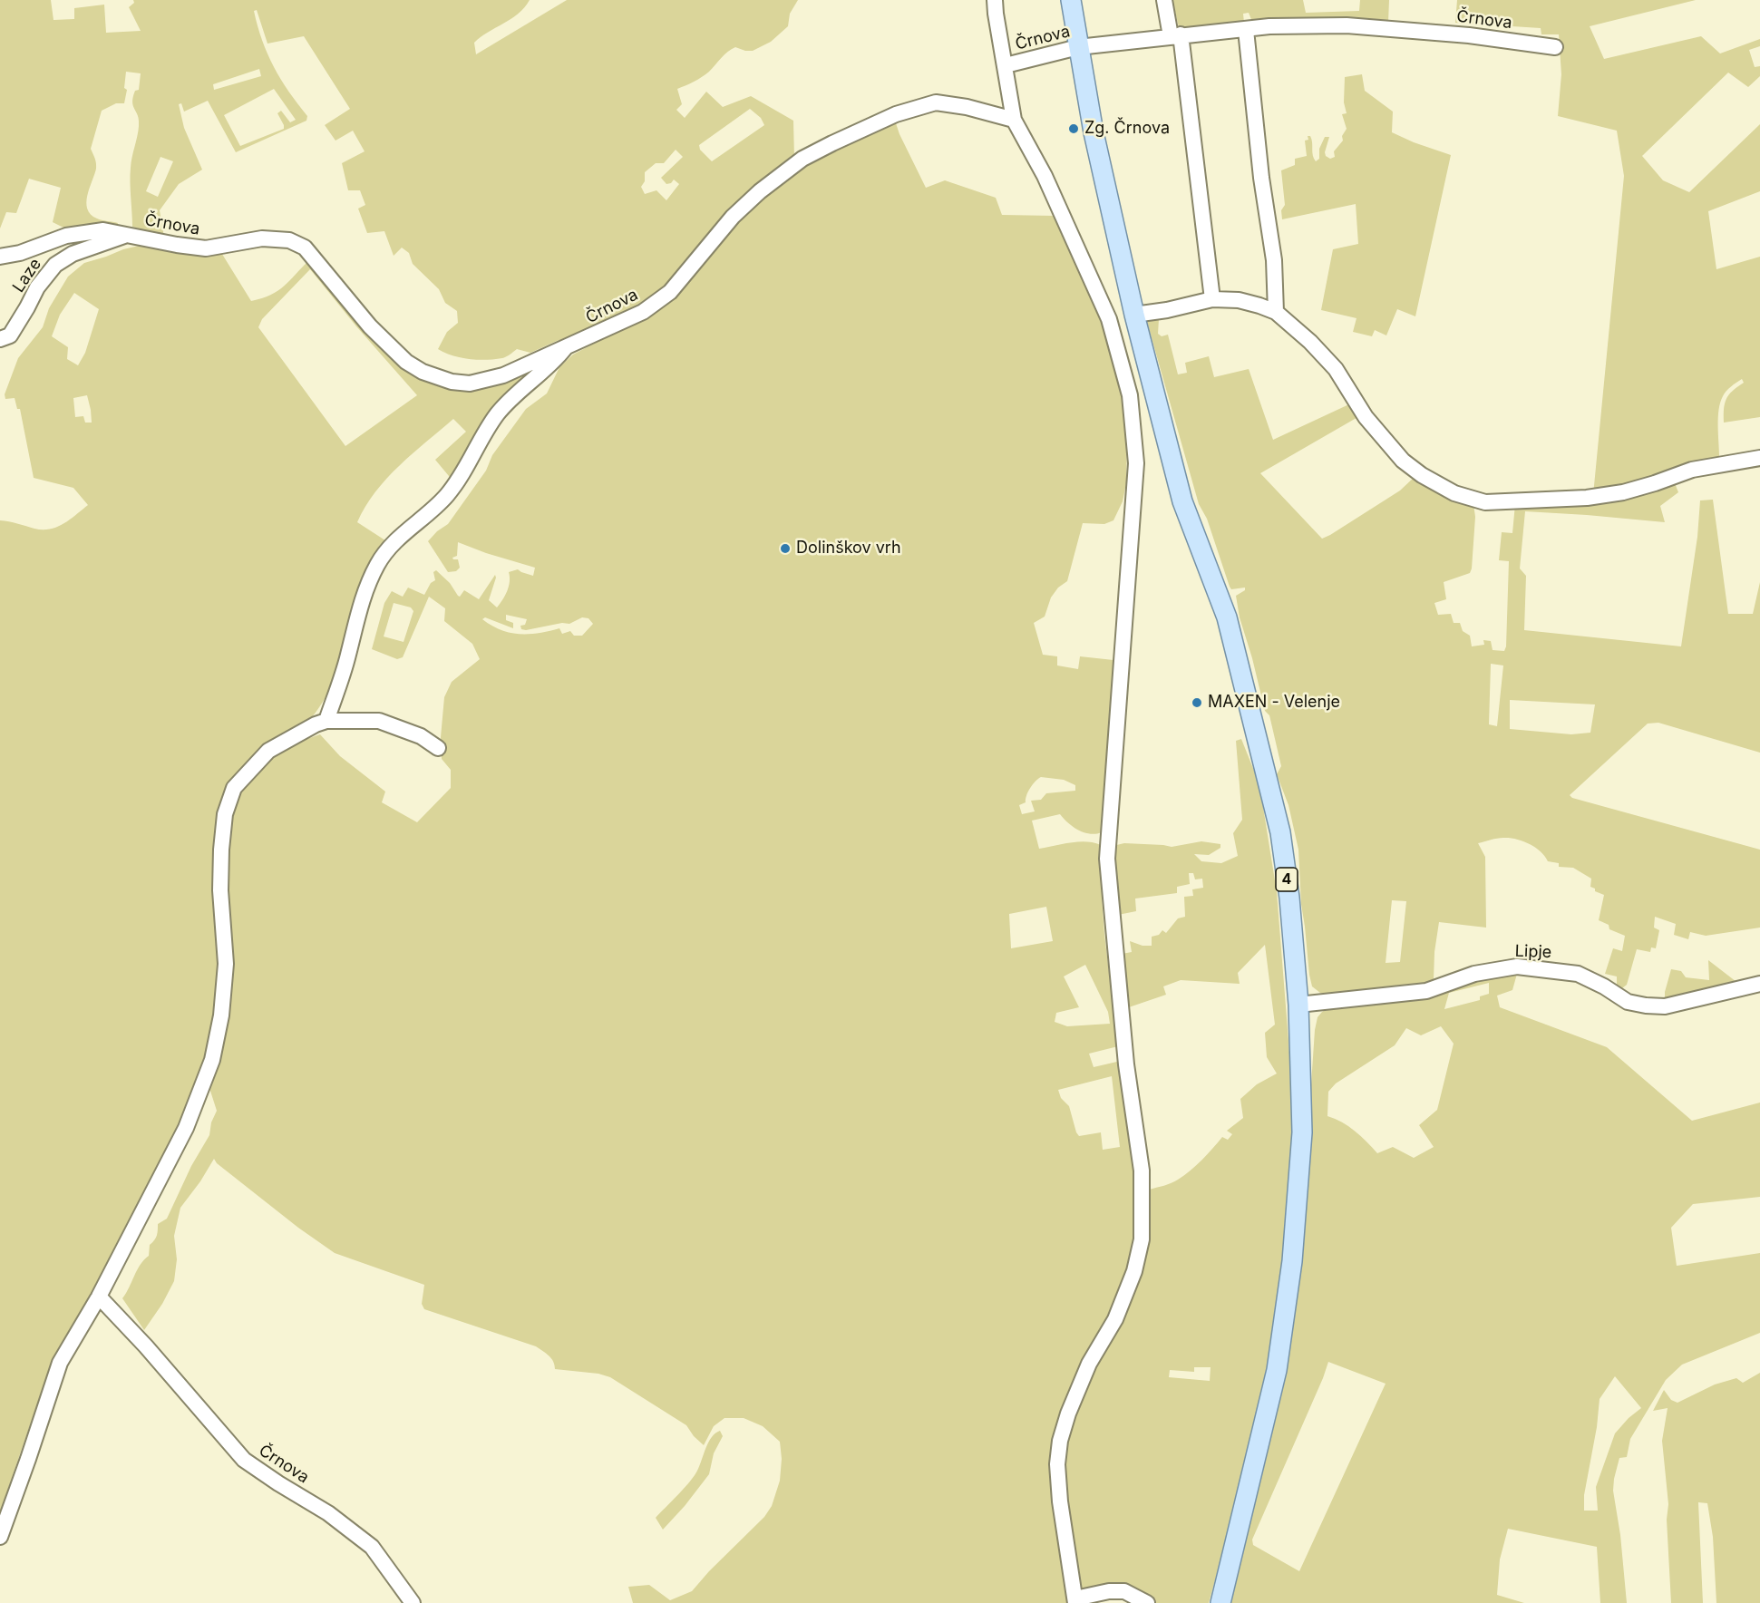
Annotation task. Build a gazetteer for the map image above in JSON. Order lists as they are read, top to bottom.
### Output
{
  "streets": {
    "main road": ["4"],
    "street": ["Črnova", "Laze", "Lipje"]
  },
  "crossings": [
    ["Črnova", "Laze"],
    ["Črnova", "4"],
    ["4", "Lipje"]
  ],
  "places": ["Zg. Črnova", "Dolinškov vrh", "MAXEN - Velenje"]
}
